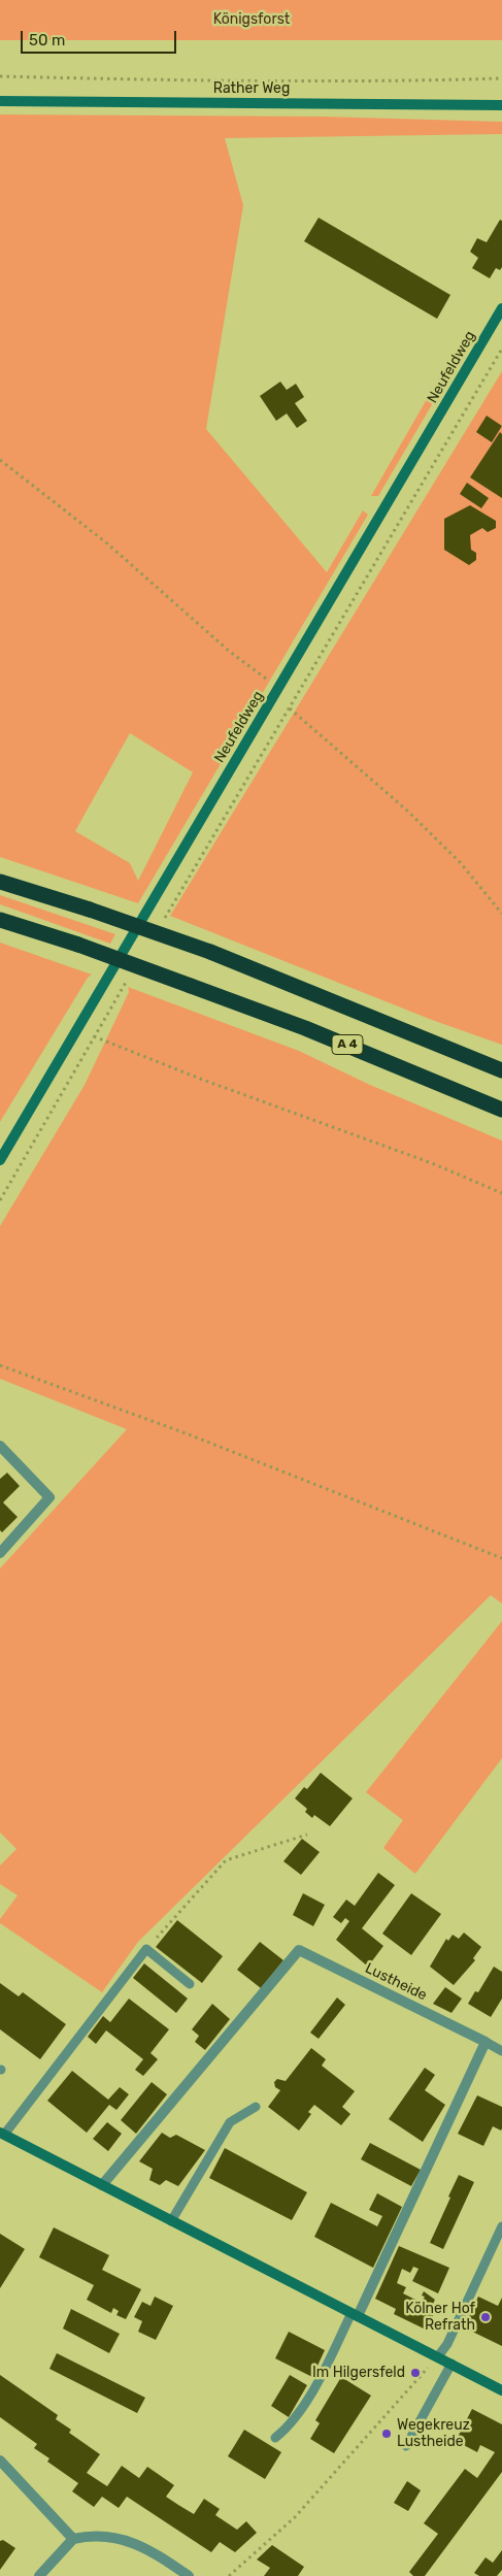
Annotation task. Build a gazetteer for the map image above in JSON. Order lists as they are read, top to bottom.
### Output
{
  "streets": {
    "highway": ["A 4"],
    "main road": ["Rather Weg", "Neufeldweg"],
    "street": ["Lustheide"]
  },
  "parks": ["Königsforst"],
  "places": ["Kölner Hof Refrath", "Im Hilgersfeld", "Wegekreuz Lustheide"],
  "scale_bar": "50 m"
}
